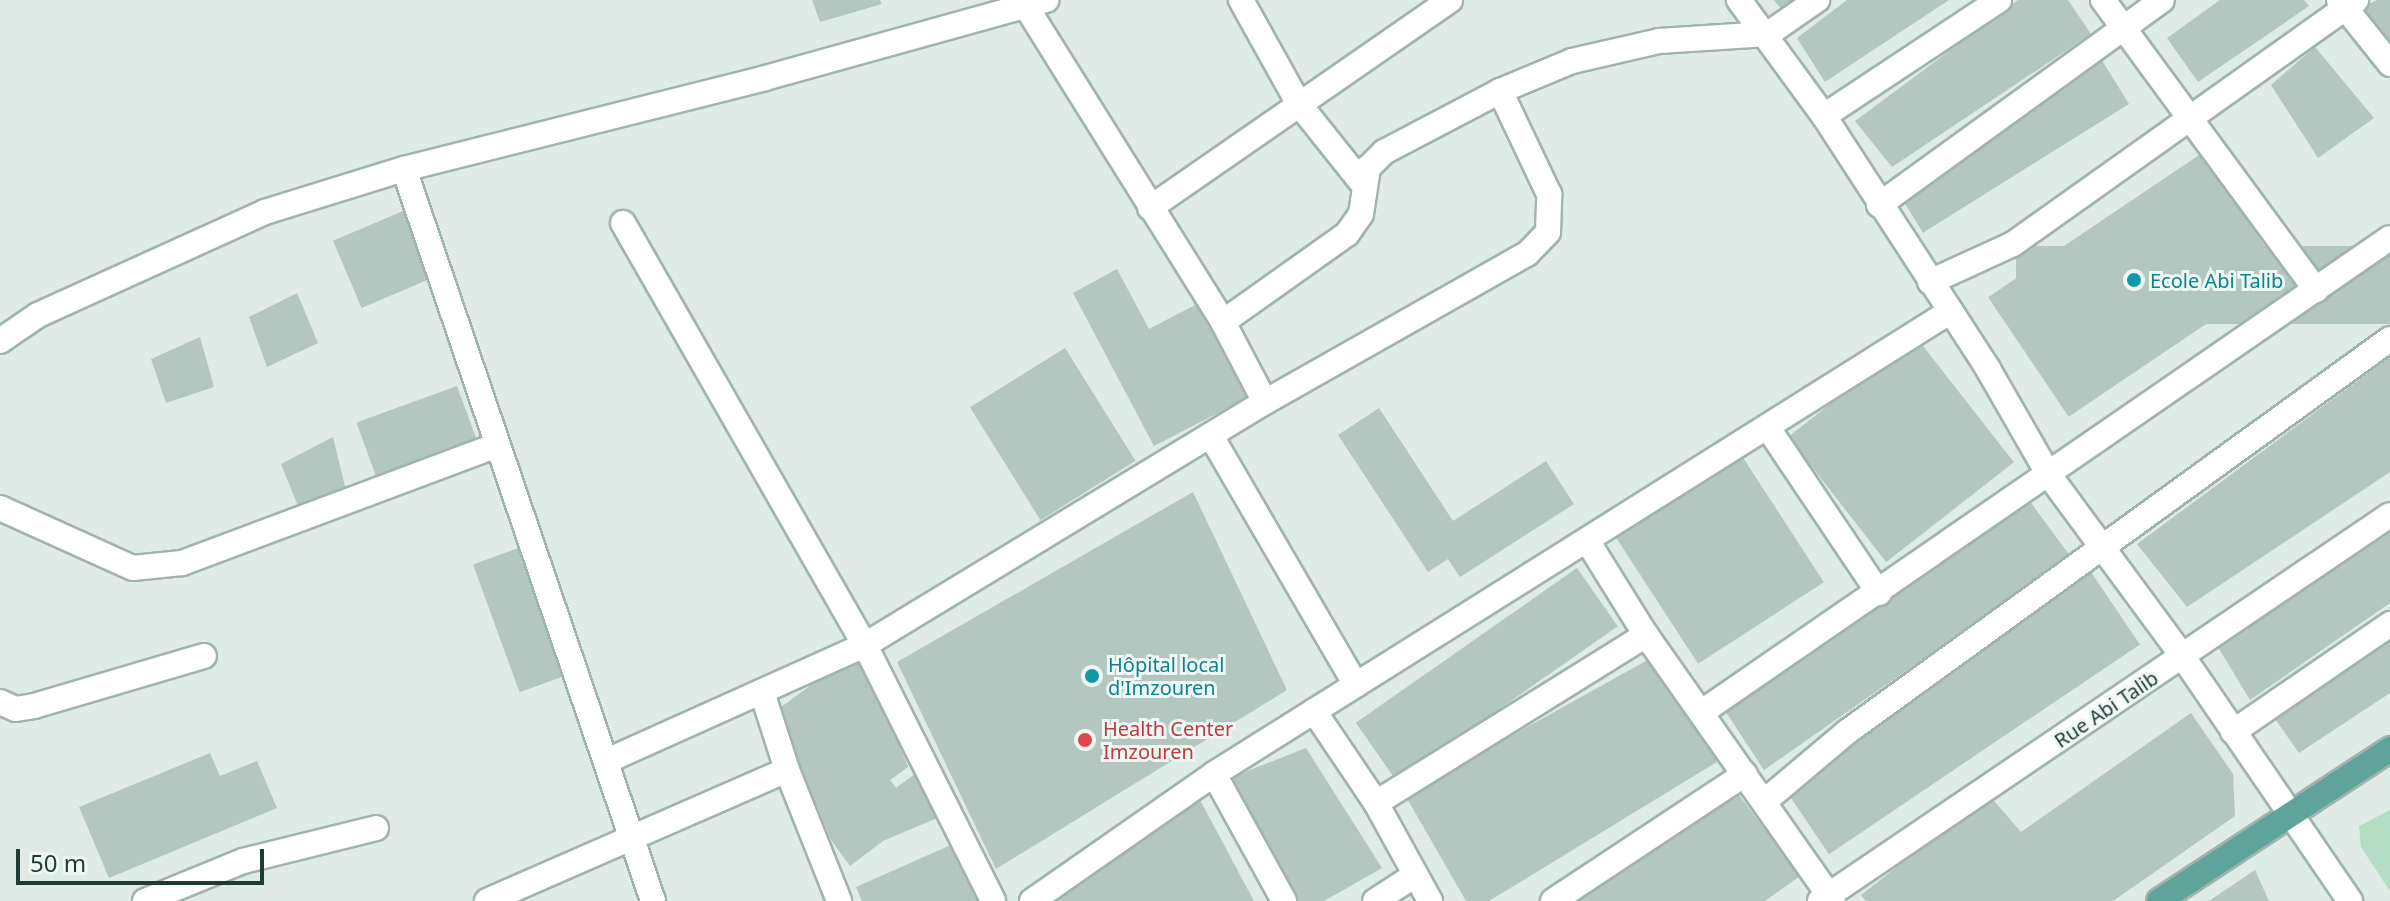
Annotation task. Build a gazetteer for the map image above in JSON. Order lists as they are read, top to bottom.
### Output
{
  "streets": {
    "street": ["Rue Abi Talib"]
  },
  "places": ["Ecole Abi Talib", "Hôpital local d'Imzouren", "Health Center Imzouren"],
  "scale_bar": "50 m"
}
